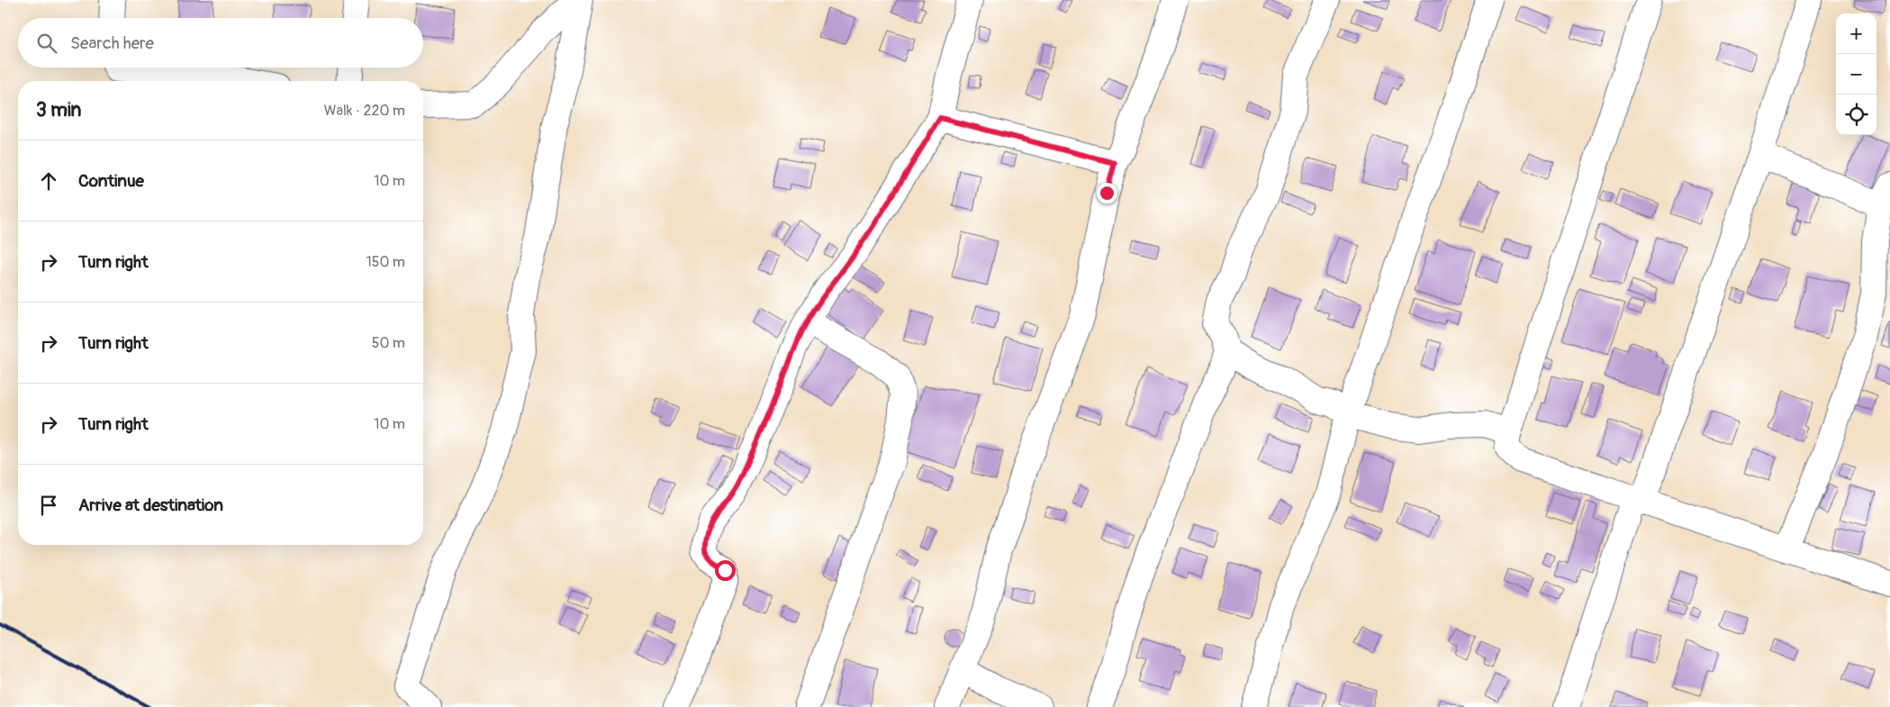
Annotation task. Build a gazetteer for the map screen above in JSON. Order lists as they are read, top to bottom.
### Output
{
  "page": {
    "map_buttons": ["+", "−"],
    "search": "Search here",
    "heading": ["3 min", "Walk · 220 m"],
    "list": [
      ["Continue", "10 m"],
      ["Turn right", "150 m"],
      ["Turn right", "50 m"],
      ["Turn right", "10 m"],
      "Arrive at destination"
    ]
  }
}
